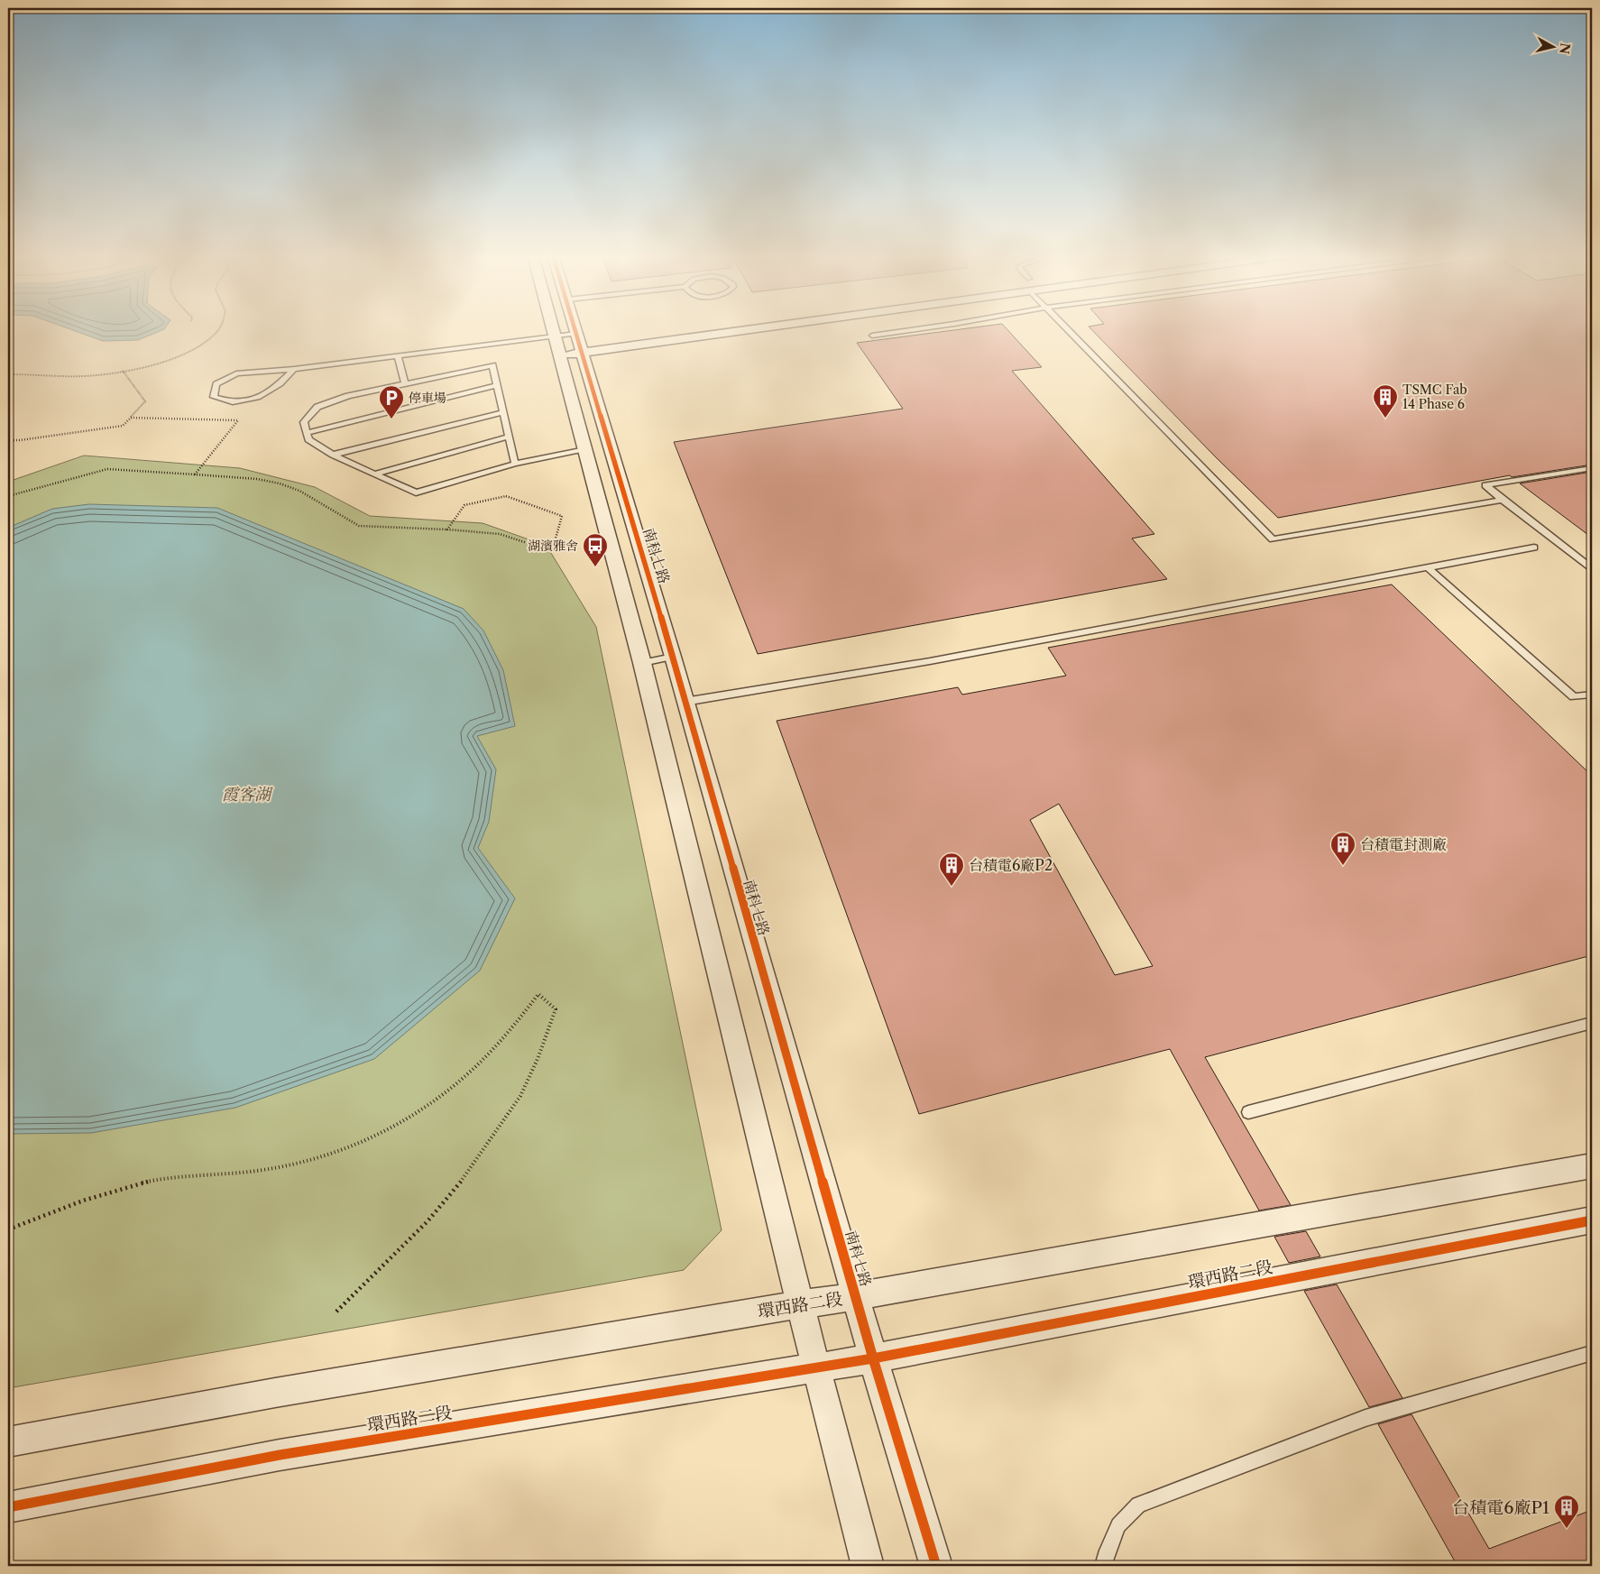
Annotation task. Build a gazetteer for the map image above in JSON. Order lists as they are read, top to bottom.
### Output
{
  "streets": {
    "street": ["南科七路", "環西路二段"]
  },
  "crossings": [
    ["南科七路", "環西路二段"]
  ],
  "water": ["霞客湖"],
  "places": {
    "building": [
      "TSMC Fab 14 Phase 6",
      "台積電封測廠",
      "台積電6廠P2",
      "台積電6廠P1"
    ],
    "parking": ["停車場"],
    "bus stop": ["湖濱雅舍"]
  },
  "north": "right"
}
